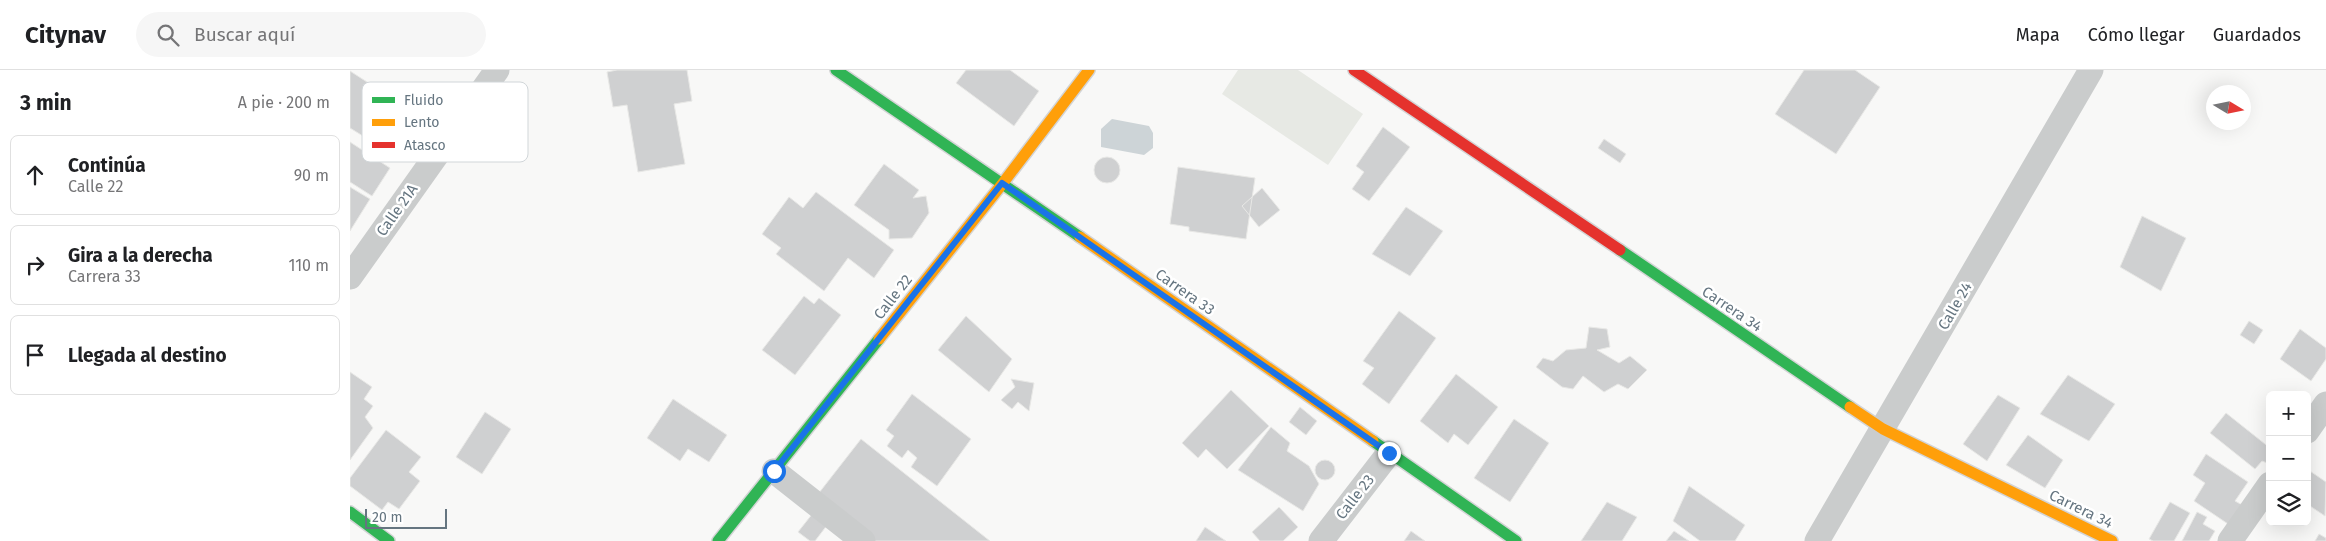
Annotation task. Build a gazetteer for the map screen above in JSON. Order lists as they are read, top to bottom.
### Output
{
  "streets": {
    "street": [
      "Calle 21A",
      "Carrera 33",
      "Calle 22",
      "Calle 24",
      "Carrera 34",
      "Calle 23"
    ]
  },
  "crossings": [
    ["Carrera 33", "Calle 22"],
    ["Carrera 33", "Calle 23"],
    ["Calle 24", "Carrera 34"]
  ],
  "legend": ["Fluido", "Lento", "Atasco"],
  "scale_bar": "20 m",
  "north": "right",
  "page": {
    "header": "Citynav",
    "search": "Buscar aquí",
    "nav": ["Mapa", "Cómo llegar", "Guardados"],
    "heading": ["3 min", "A pie · 200 m"],
    "list": [
      ["Continúa", "Calle 22", "90 m"],
      ["Gira a la derecha", "Carrera 33", "110 m"],
      "Llegada al destino"
    ],
    "map_buttons": ["+", "−"],
    "scale": "20 m"
  }
}
